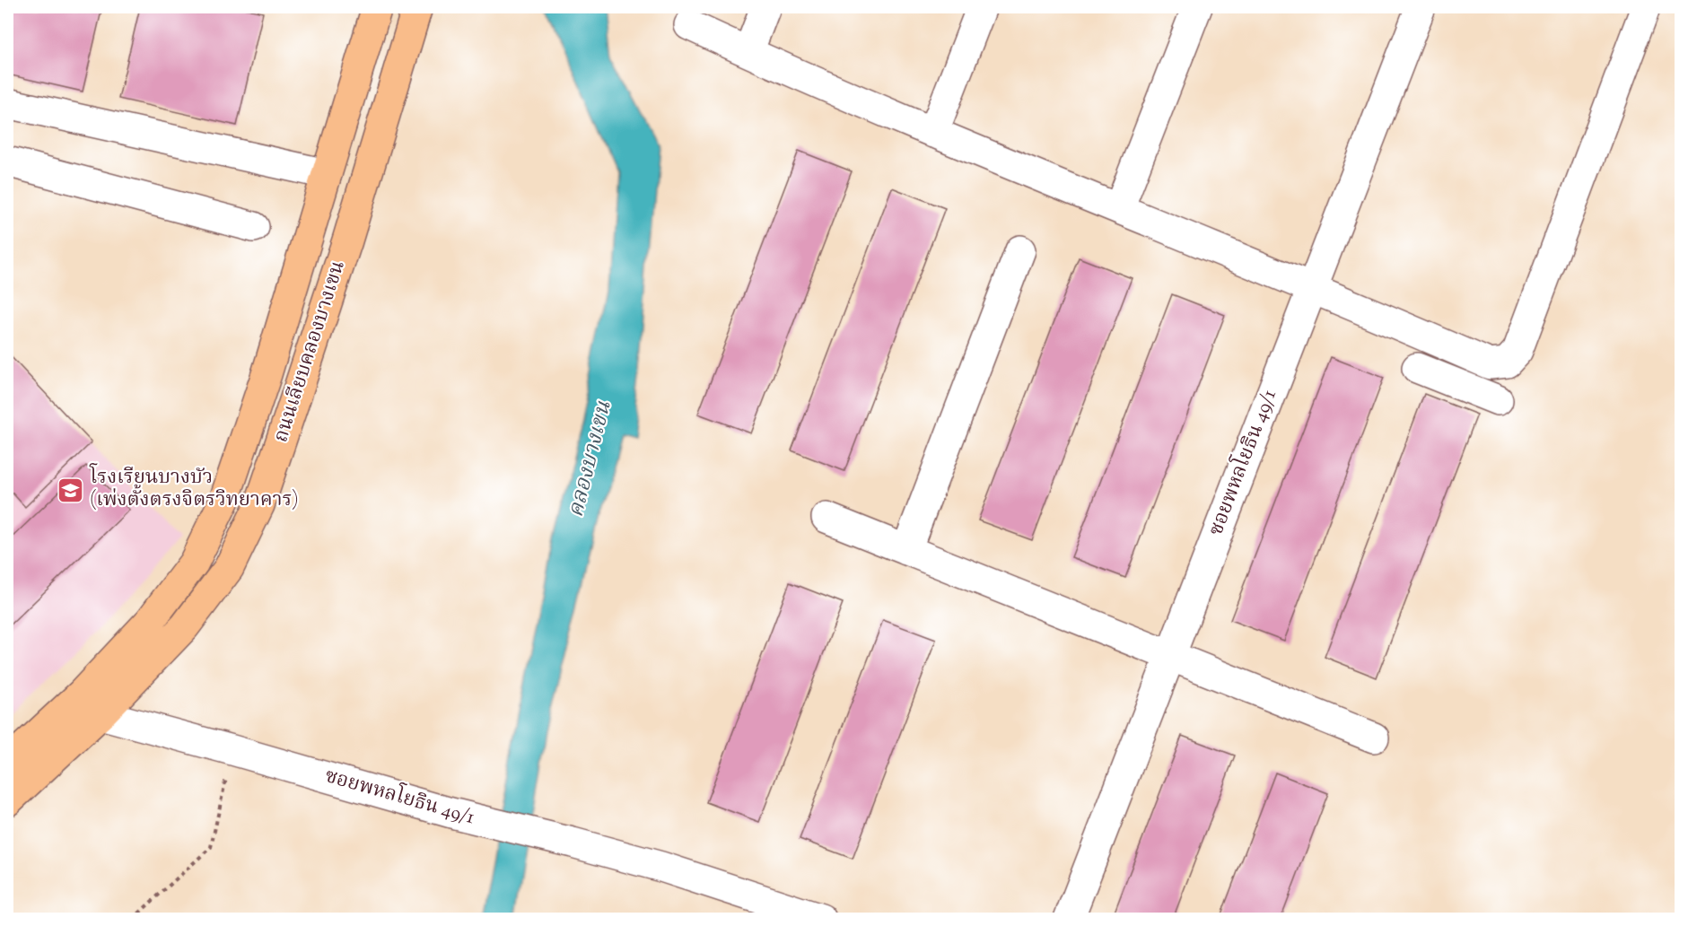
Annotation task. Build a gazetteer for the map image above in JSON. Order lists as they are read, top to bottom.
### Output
{
  "streets": {
    "main road": ["ถนนเลียบคลองบางเขน"],
    "street": ["ซอยพหลโยธิน 49/1"]
  },
  "crossings": [
    ["ถนนเลียบคลองบางเขน", "ซอยพหลโยธิน 49/1"]
  ],
  "water": ["คลองบางเขน"],
  "places": {
    "school or university": ["โรงเรียนบางบัว (เพ่งตั้งตรงจิตรวิทยาคาร)"]
  }
}
